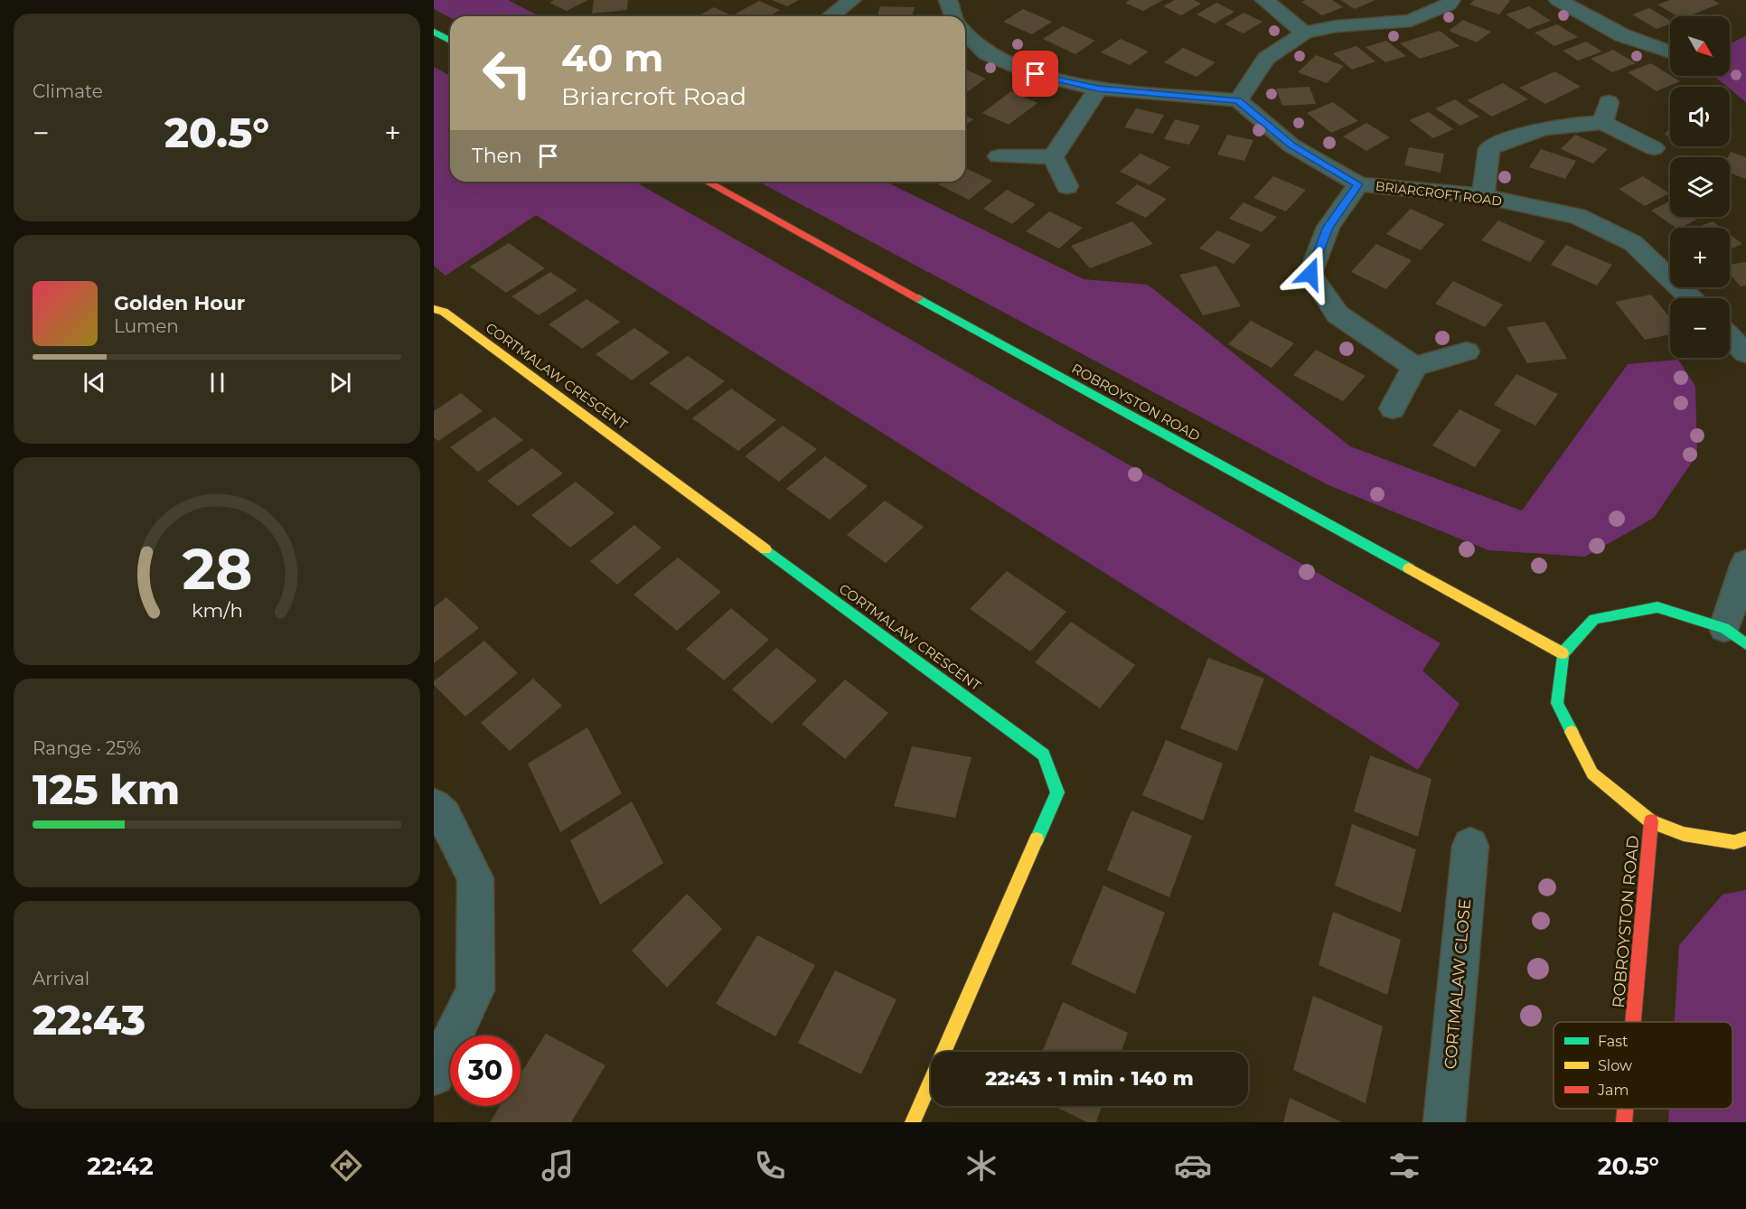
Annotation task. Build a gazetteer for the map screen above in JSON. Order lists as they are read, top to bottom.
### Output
{
  "streets": {
    "main road": ["CORTMALAW CRESCENT", "ROBROYSTON ROAD"],
    "street": ["BRIARCROFT ROAD", "CORTMALAW CLOSE"]
  },
  "legend": ["Fast", "Slow", "Jam"],
  "north": "bottom right",
  "page": {
    "tile": [
      "Climate",
      ["Range · 25%", "125 km"],
      ["Arrival", "22:43"]
    ],
    "map_buttons": ["+", "−"],
    "turn": ["40 m", "Briarcroft Road"],
    "heat": ["−", "20.5°", "+"],
    "then": "Then",
    "song": ["Golden Hour", "Lumen"],
    "limit": "30",
    "trip": "22:43 · 1 min · 140 m",
    "tabs": ["22:42", "20.5°"],
    "gauge": ["28", "km/h"]
  }
}
